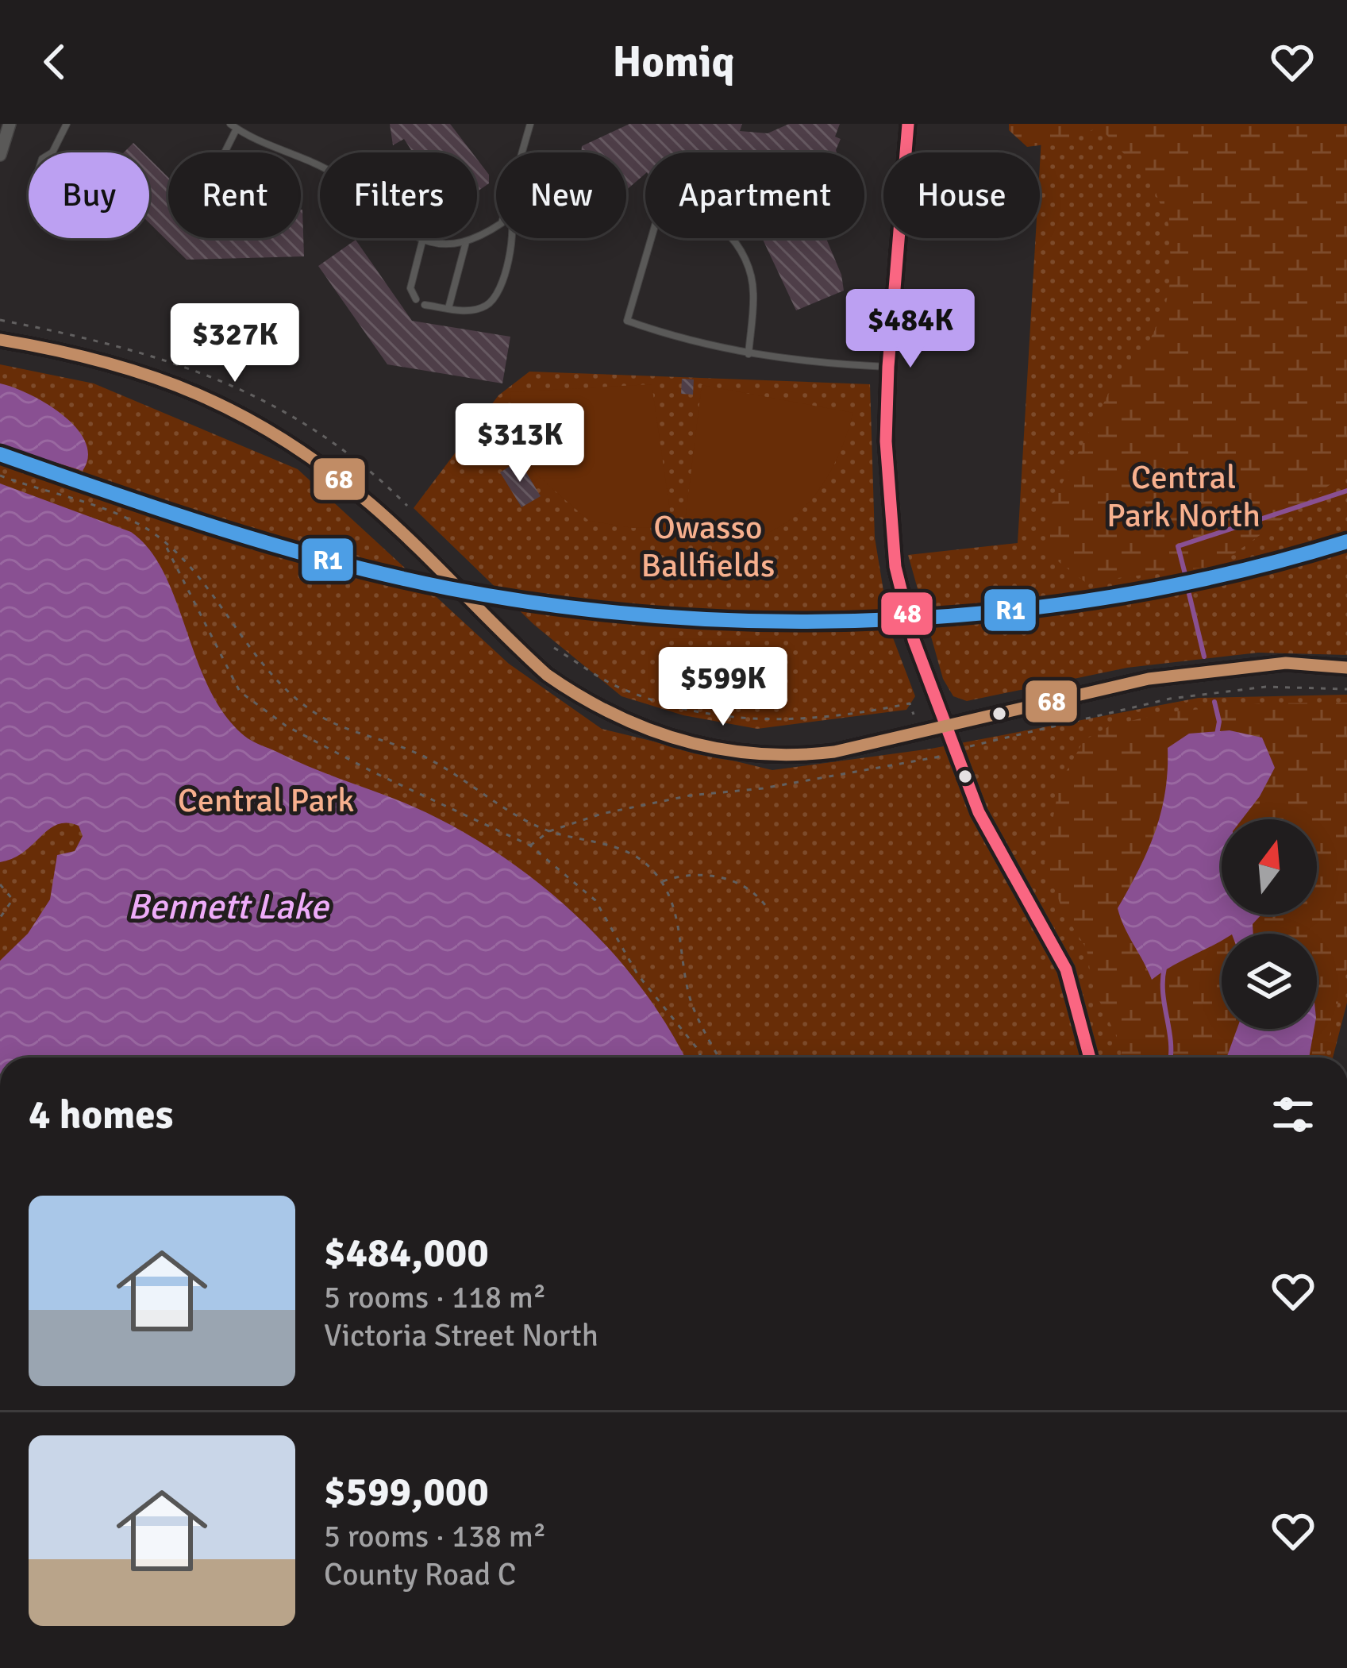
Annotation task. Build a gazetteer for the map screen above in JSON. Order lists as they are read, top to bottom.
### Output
{
  "water": ["Bennett Lake"],
  "parks": ["Central Park North", "Owasso Ballfields", "Central Park"],
  "lines": ["transit line 48", "transit line 68", "transit line R1"],
  "north": "top",
  "page": {
    "header": "Homiq",
    "chip": [
      "Buy",
      "Rent",
      "Filters",
      "New",
      "Apartment",
      "House"
    ],
    "price": [
      "$484K",
      "$327K",
      "$313K",
      "$599K"
    ],
    "heading": "4 homes",
    "list": [
      {
        "name": "$484,000",
        "note": "5 rooms · 118 m² · Victoria Street North"
      },
      {
        "name": "$599,000",
        "note": "5 rooms · 138 m² · County Road C"
      }
    ]
  }
}
